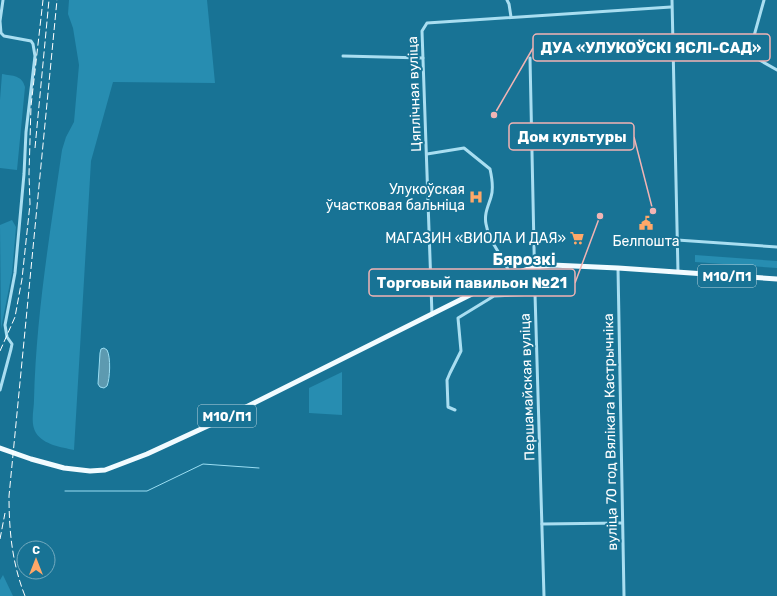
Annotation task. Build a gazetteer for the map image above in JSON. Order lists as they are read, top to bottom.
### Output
{
  "streets": {
    "main road": ["М10/П1"],
    "street": ["Цяплічная вуліца", "Першамайская вуліца", "вуліца 70 год Вялікага Кастрычніка"]
  },
  "crossings": [
    ["Цяплічная вуліца", "М10/П1"],
    ["М10/П1", "Першамайская вуліца"],
    ["М10/П1", "вуліца 70 год Вялікага Кастрычніка"]
  ],
  "districts": ["Бярозкі"],
  "places": {
    "other": ["ДУА «УЛУКОЎСКІ ЯСЛІ-САД»", "Дом культуры", "Торговый павильон №21"],
    "hospital": ["Улукоўская ўчастковая бальніца"],
    "public building": ["Белпошта"],
    "supermarket": ["МАГАЗИН «ВИОЛА И ДАЯ»"]
  },
  "north": "top"
}
